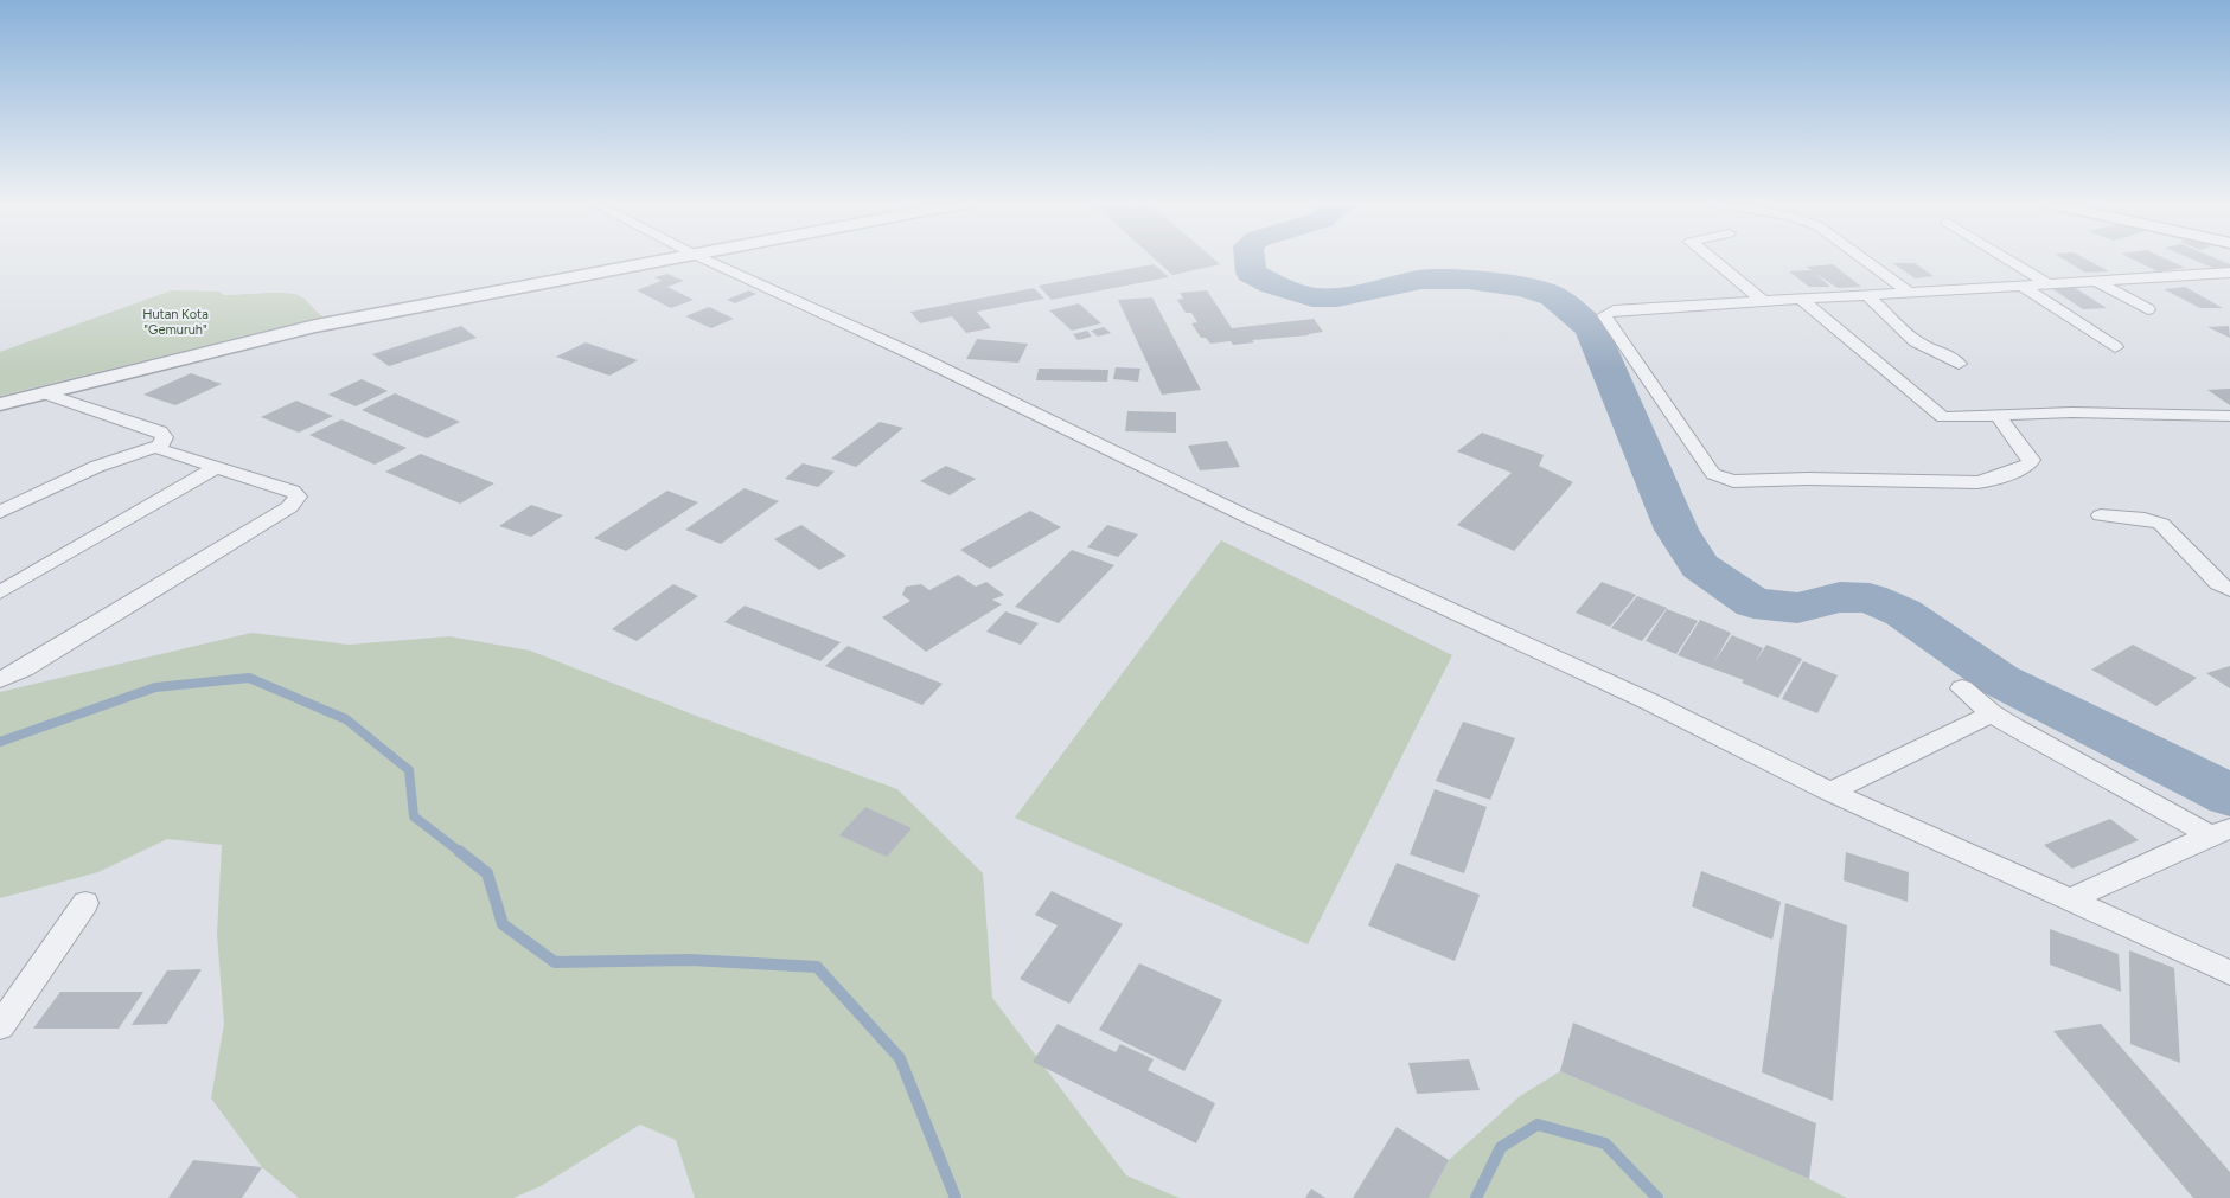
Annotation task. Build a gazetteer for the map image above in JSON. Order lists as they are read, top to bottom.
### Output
{
  "parks": ["Hutan Kota \"Gemuruh\""]
}
